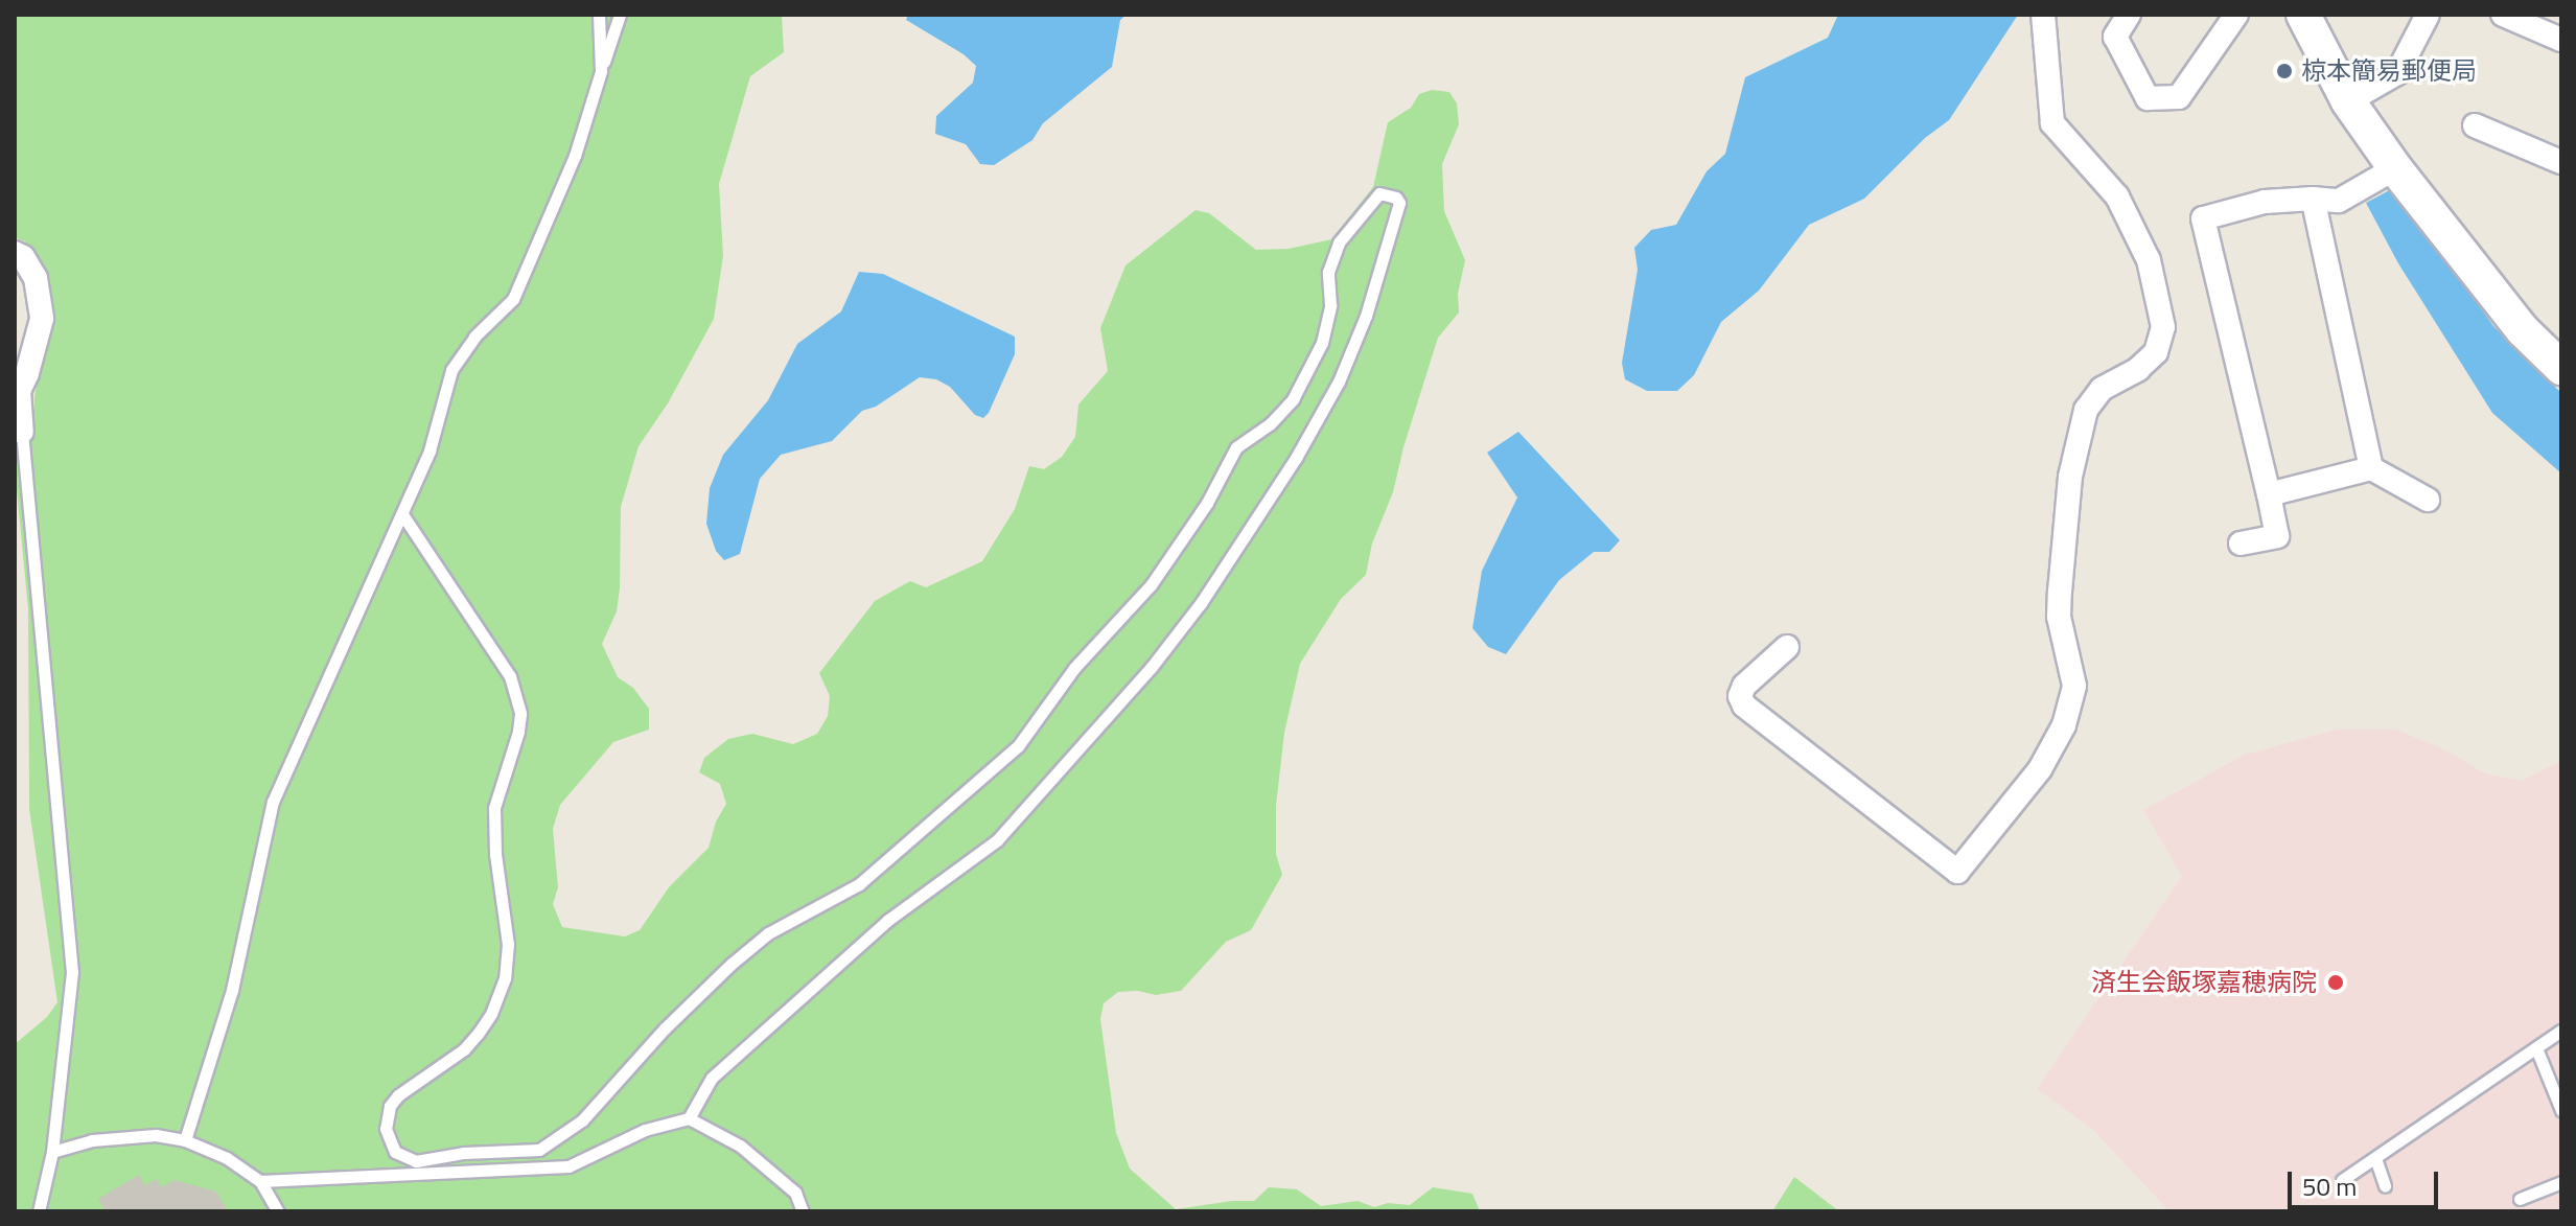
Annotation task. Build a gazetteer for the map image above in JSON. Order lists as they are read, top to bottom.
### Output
{
  "places": ["椋本簡易郵便局", "済生会飯塚嘉穂病院"],
  "scale_bar": "50 m"
}
